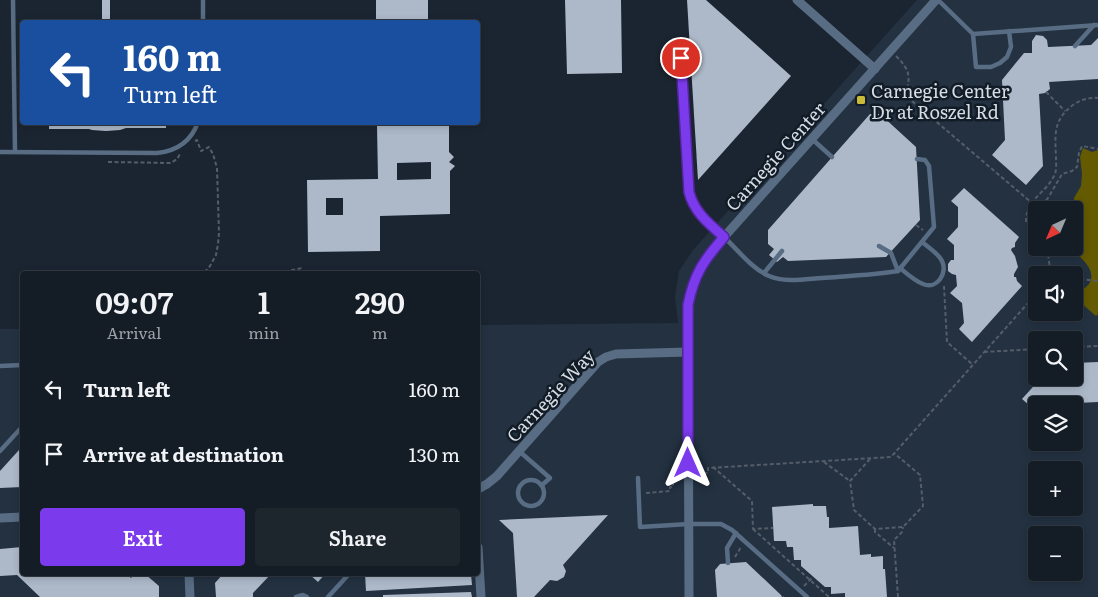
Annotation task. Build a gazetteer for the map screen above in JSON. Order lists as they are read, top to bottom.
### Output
{
  "streets": {
    "street": ["Carnegie Center", "Carnegie Way"]
  },
  "crossings": [
    ["Carnegie Center", "Carnegie Way"]
  ],
  "places": {
    "transit": ["Carnegie Center Dr at Roszel Rd"]
  },
  "north": "bottom left",
  "page": {
    "turn": ["160 m", "Turn left"],
    "map_buttons": ["+", "−"],
    "eta": [
      "09:07",
      "Arrival",
      "1",
      "min",
      "290",
      "m"
    ],
    "list": [
      {
        "name": "Turn left",
        "value": "160 m"
      },
      {
        "name": "Arrive at destination",
        "value": "130 m"
      }
    ],
    "buttons": ["Exit", "Share"]
  }
}
